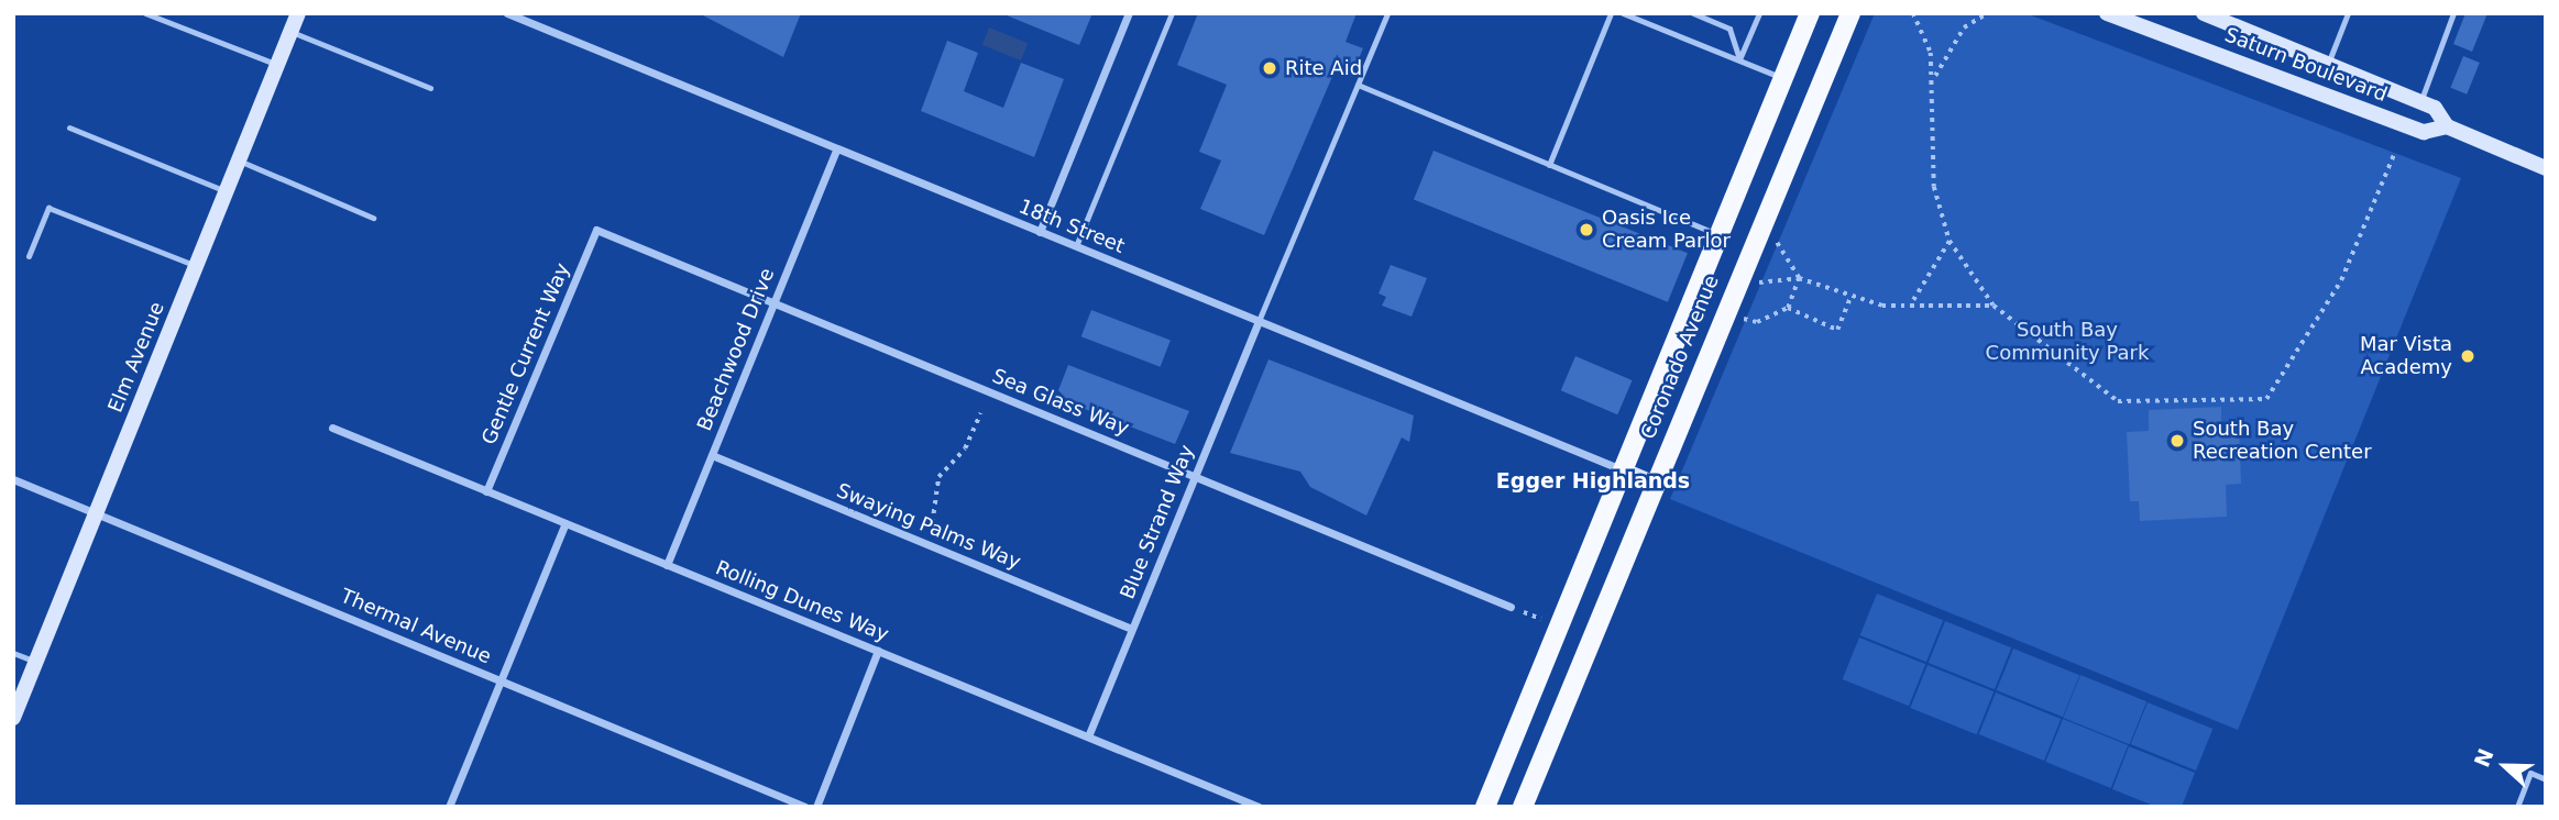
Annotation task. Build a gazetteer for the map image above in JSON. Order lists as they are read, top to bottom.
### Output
{
  "streets": {
    "main road": ["Coronado Avenue"],
    "street": [
      "Saturn Boulevard",
      "18th Street",
      "Beachwood Drive",
      "Gentle Current Way",
      "Elm Avenue",
      "Sea Glass Way",
      "Blue Strand Way",
      "Swaying Palms Way",
      "Rolling Dunes Way",
      "Thermal Avenue"
    ]
  },
  "crossings": [
    ["18th Street", "Beachwood Drive"],
    ["18th Street", "Coronado Avenue"],
    ["18th Street", "Blue Strand Way"],
    ["Beachwood Drive", "Sea Glass Way"],
    ["Beachwood Drive", "Swaying Palms Way"],
    ["Beachwood Drive", "Rolling Dunes Way"],
    ["Gentle Current Way", "Sea Glass Way"],
    ["Gentle Current Way", "Rolling Dunes Way"],
    ["Elm Avenue", "Thermal Avenue"],
    ["Sea Glass Way", "Blue Strand Way"],
    ["Blue Strand Way", "Swaying Palms Way"],
    ["Blue Strand Way", "Rolling Dunes Way"]
  ],
  "districts": ["Egger Highlands"],
  "parks": ["South Bay Community Park"],
  "places": [
    "Rite Aid",
    "Oasis Ice Cream Parlor",
    "Mar Vista Academy",
    "South Bay Recreation Center"
  ],
  "north": "left"
}
